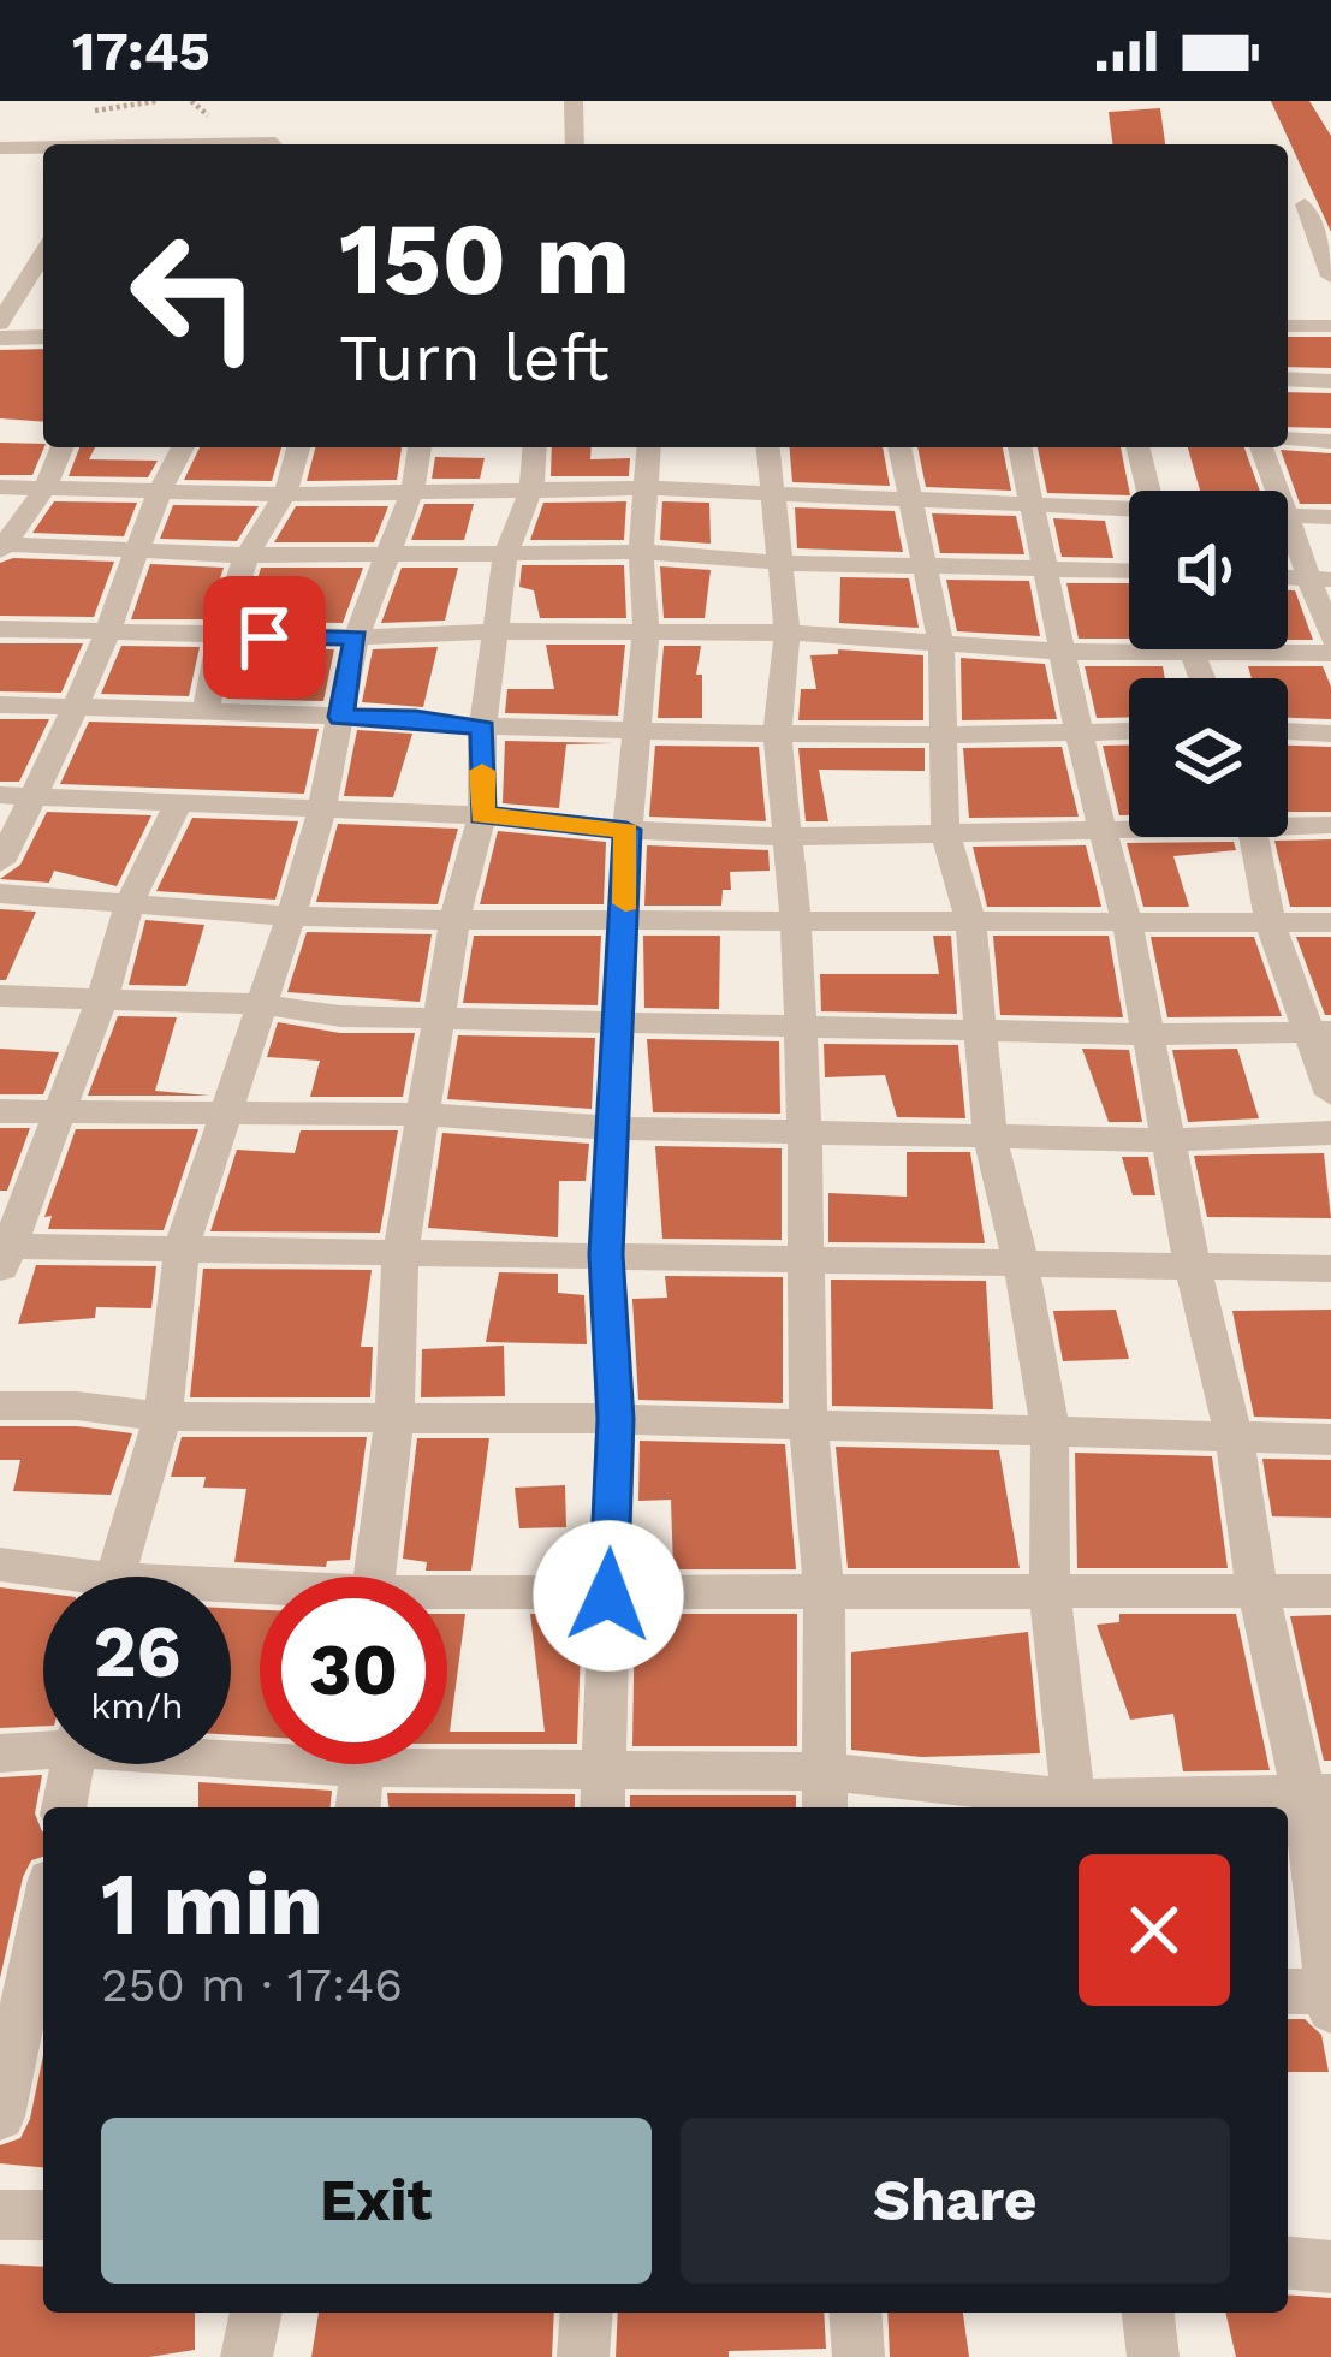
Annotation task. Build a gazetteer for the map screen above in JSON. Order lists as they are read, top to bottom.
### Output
{
  "page": {
    "status": "17:45",
    "turn": ["150 m", "Turn left"],
    "speed": "26 km/h",
    "limit": "30",
    "heading": ["1 min", "250 m · 17:46"],
    "buttons": ["Exit", "Share"]
  }
}
